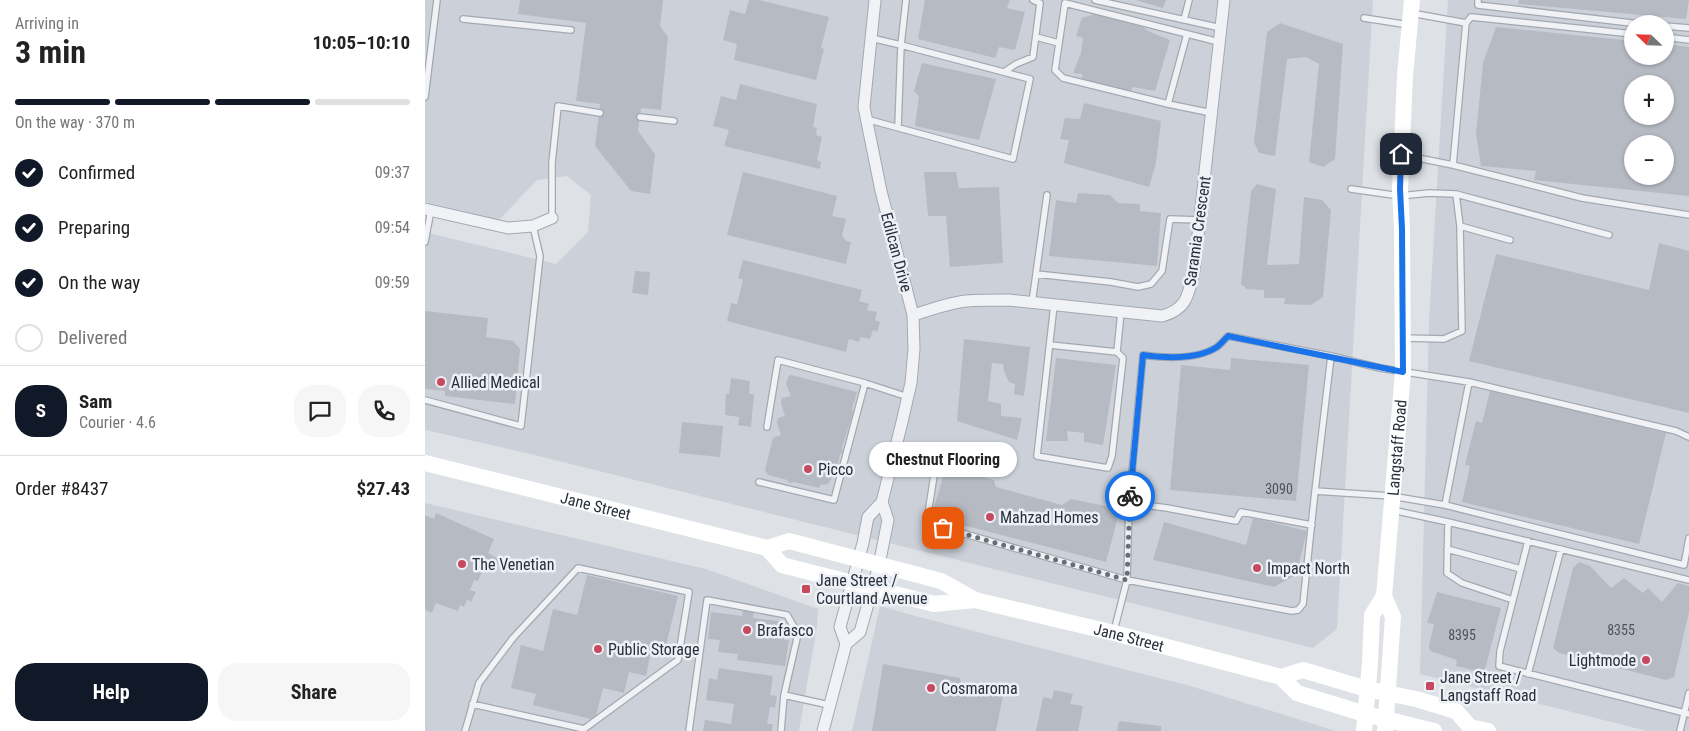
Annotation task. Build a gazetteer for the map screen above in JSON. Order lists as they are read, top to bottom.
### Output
{
  "streets": {
    "main road": ["Langstaff Road", "Jane Street"],
    "street": ["Saramia Crescent", "Edilcan Drive"]
  },
  "crossings": [
    ["Saramia Crescent", "Edilcan Drive"],
    ["Edilcan Drive", "Jane Street"],
    ["Langstaff Road", "Jane Street"]
  ],
  "places": {
    "other": [
      "Allied Medical",
      "Picco",
      "Mahzad Homes",
      "Chestnut Flooring",
      "The Venetian",
      "Impact North",
      "Brafasco",
      "Public Storage",
      "Lightmode",
      "Cosmaroma"
    ],
    "transit": ["Jane Street / Courtland Avenue", "Jane Street / Langstaff Road"]
  },
  "house_numbers": ["3090", "8355", "8395"],
  "north": "top left",
  "page": {
    "heading": ["3 min", "Arriving in", "10:05–10:10"],
    "panel": [
      "Sam",
      "Courier · 4.6",
      "Order #8437",
      "$27.43"
    ],
    "map_buttons": ["+", "−"],
    "bar": "On the way · 370 m",
    "list": [
      ["Confirmed", "09:37"],
      ["Preparing", "09:54"],
      ["On the way", "09:59"],
      "Delivered"
    ],
    "round": "S",
    "bubble": "Chestnut Flooring",
    "buttons": ["Help", "Share"]
  }
}
